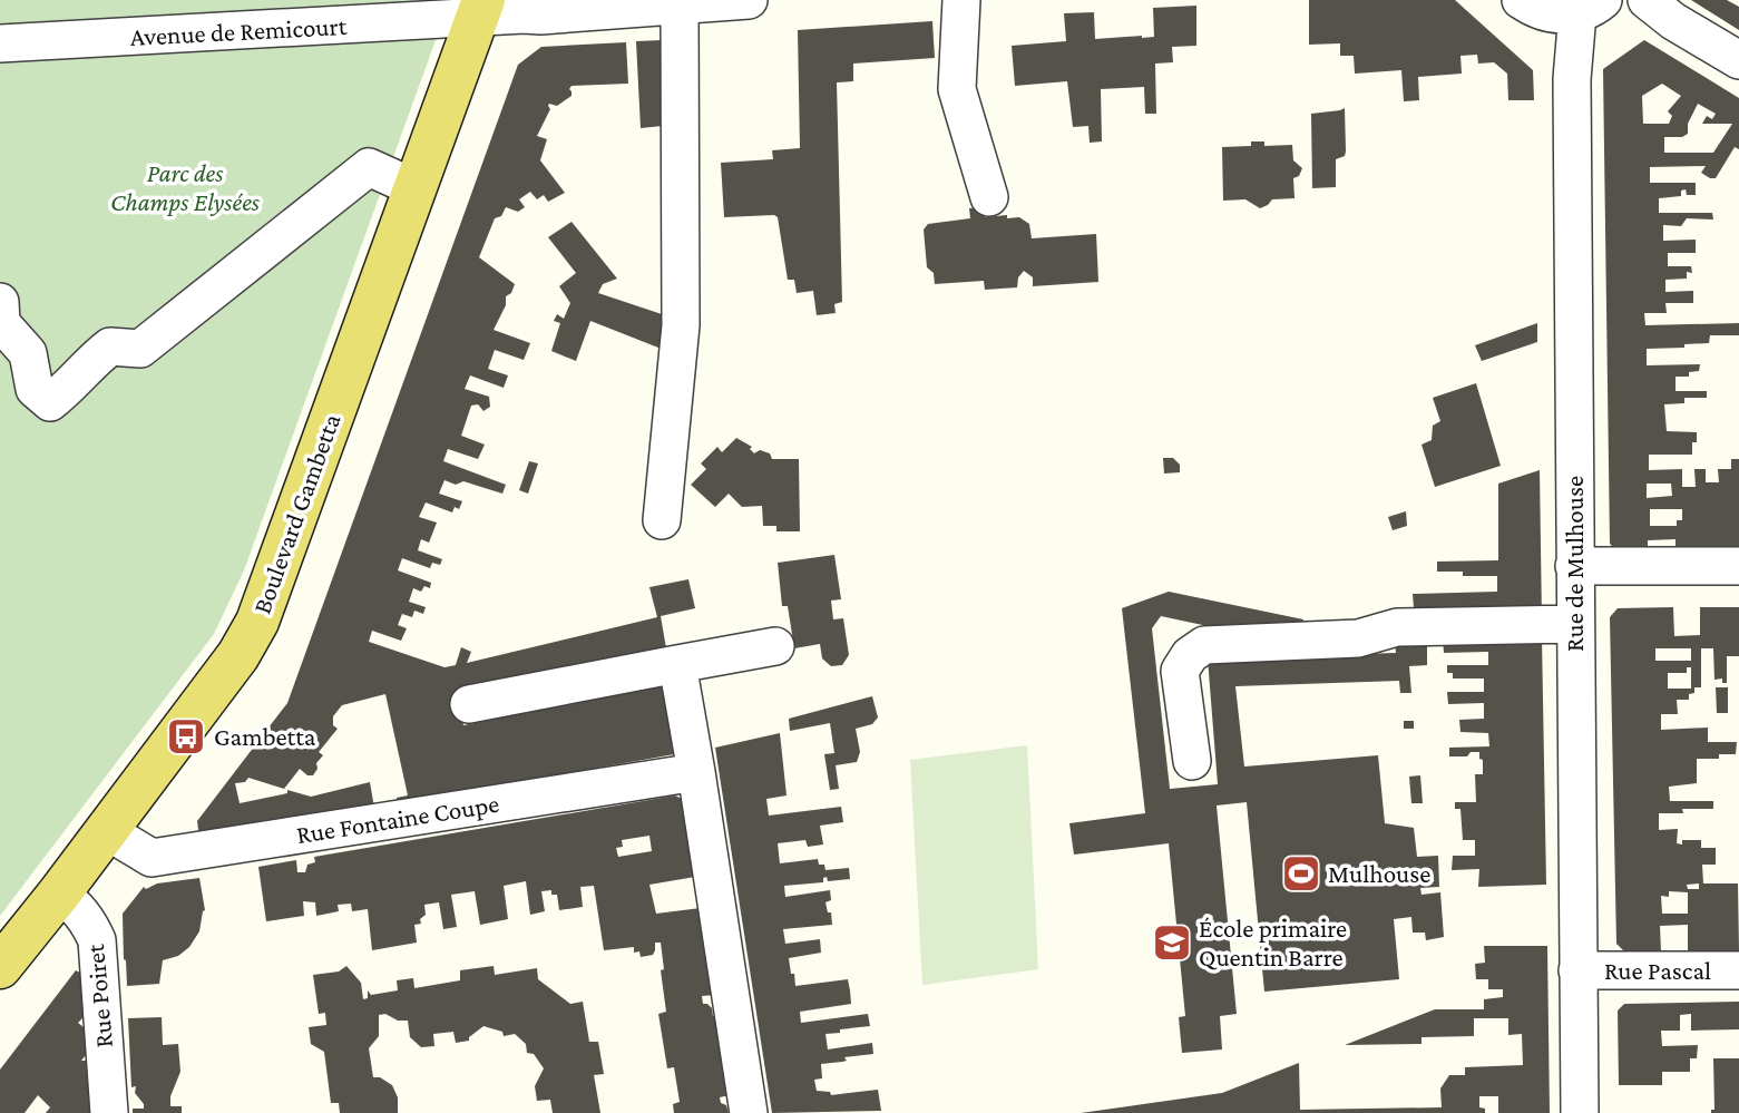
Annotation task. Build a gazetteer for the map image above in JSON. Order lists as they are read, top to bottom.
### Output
{
  "streets": {
    "main road": ["Boulevard Gambetta"],
    "street": [
      "Avenue de Remicourt",
      "Rue de Mulhouse",
      "Rue Fontaine Coupe",
      "Rue Pascal",
      "Rue Poiret"
    ]
  },
  "crossings": [
    ["Avenue de Remicourt", "Boulevard Gambetta"],
    ["Boulevard Gambetta", "Rue Fontaine Coupe"],
    ["Boulevard Gambetta", "Rue Poiret"],
    ["Rue de Mulhouse", "Rue Pascal"]
  ],
  "parks": ["Parc des Champs Elysées"],
  "places": {
    "bus stop": ["Gambetta"],
    "sports": ["Mulhouse"],
    "school or university": ["École primaire Quentin Barre"]
  }
}
